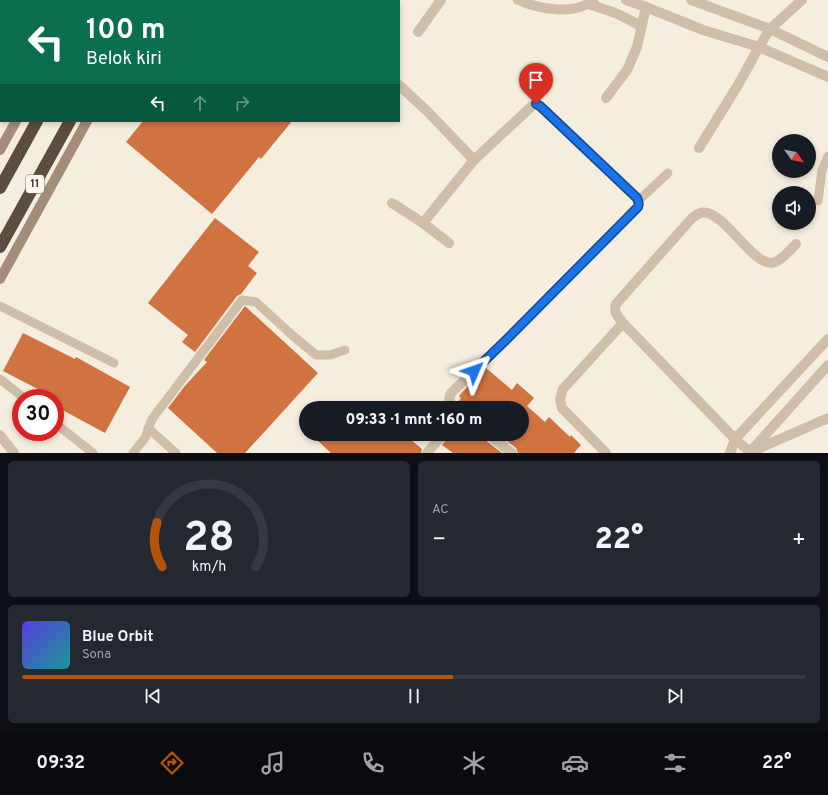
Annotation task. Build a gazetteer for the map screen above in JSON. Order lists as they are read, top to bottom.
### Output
{
  "streets": {
    "highway": ["11"]
  },
  "north": "bottom right",
  "page": {
    "turn": ["100 m", "Belok kiri"],
    "limit": "30",
    "trip": "09:33 · 1 mnt · 160 m",
    "tile": "AC",
    "heat": ["−", "22°", "+"],
    "song": ["Blue Orbit", "Sona"],
    "tabs": ["09:32", "22°"],
    "gauge": ["28", "km/h"]
  }
}
